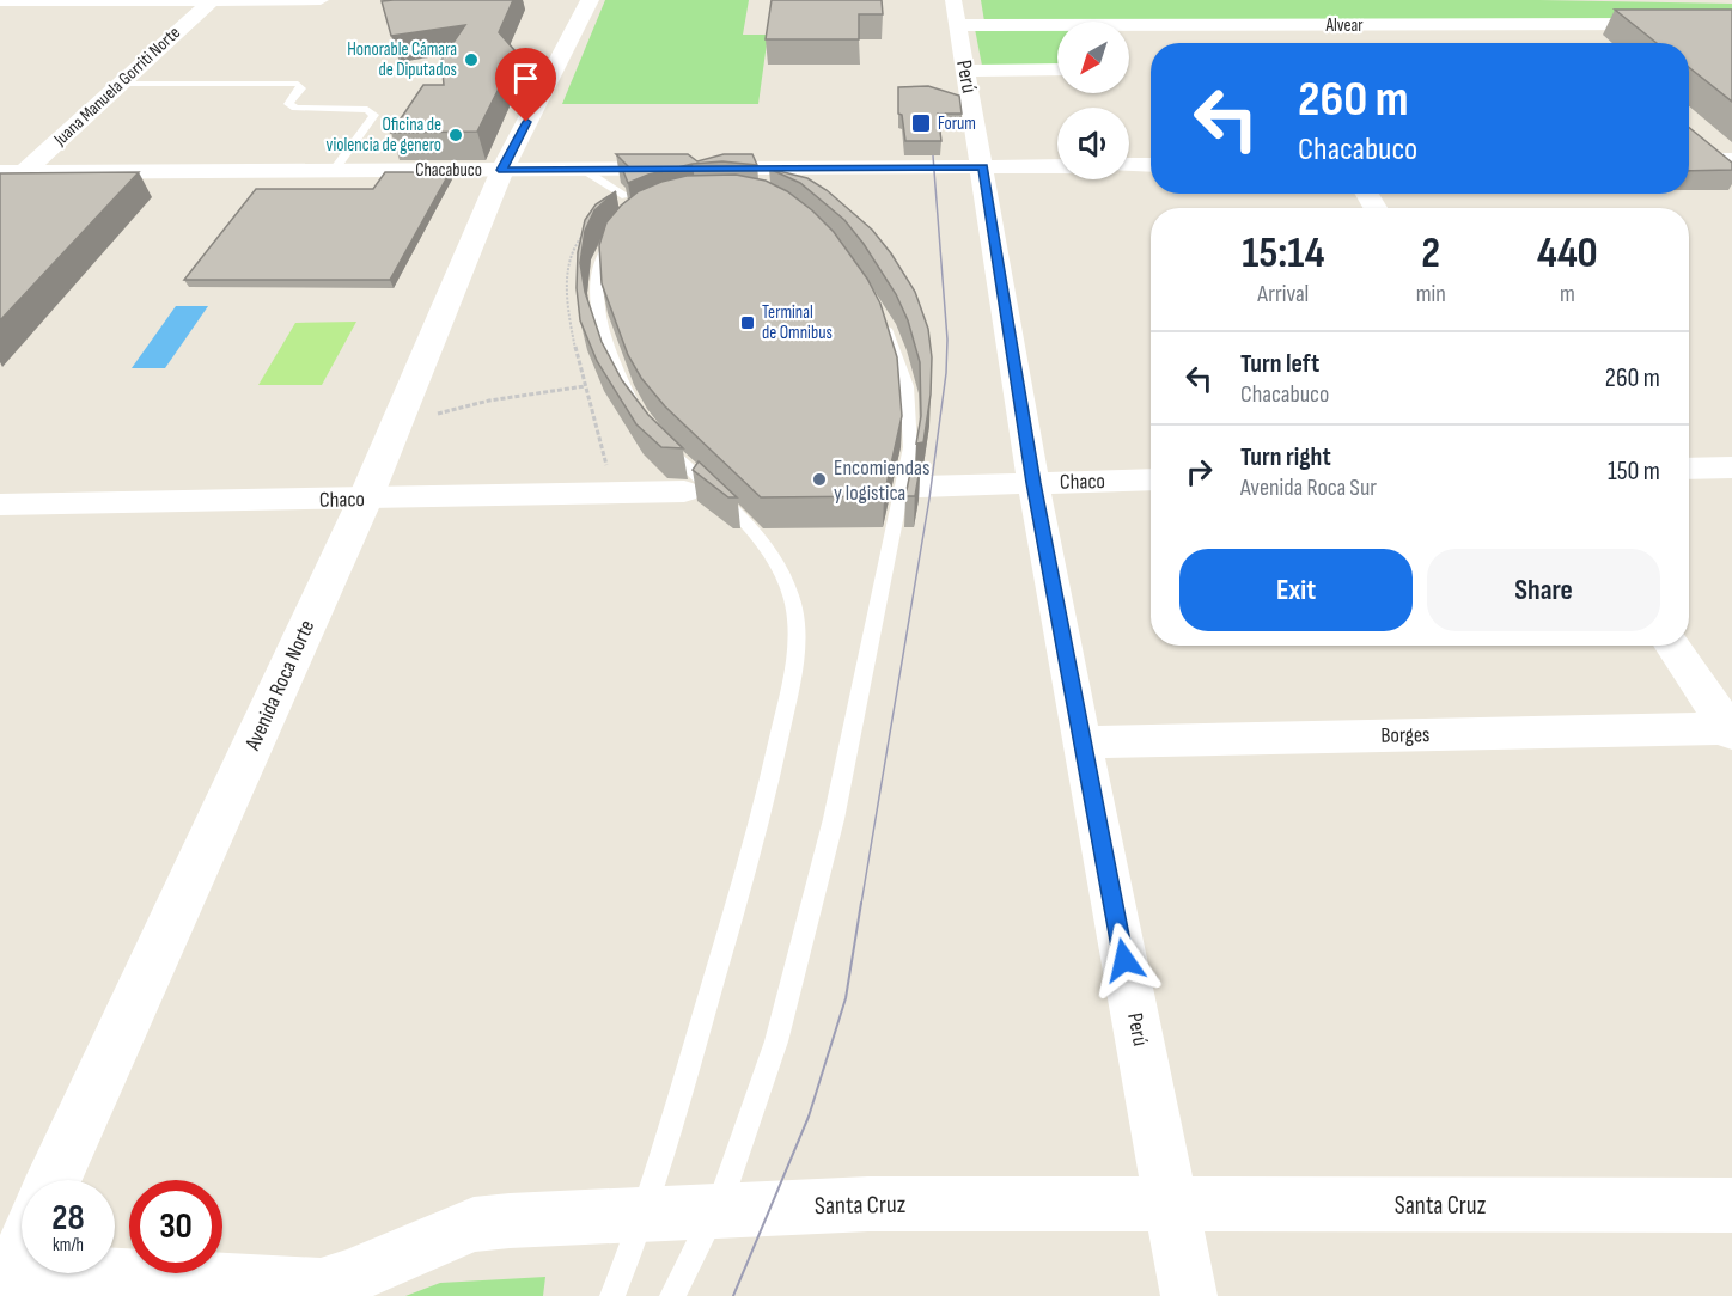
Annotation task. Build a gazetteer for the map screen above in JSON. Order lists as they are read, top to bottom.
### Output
{
  "streets": {
    "main road": ["Avenida Roca Norte"],
    "street": [
      "Alvear",
      "Perú",
      "Juana Manuela Gorriti Norte",
      "Chacabuco",
      "Chaco",
      "Borges",
      "Santa Cruz"
    ]
  },
  "crossings": [
    ["Alvear", "Perú"],
    ["Perú", "Chacabuco"],
    ["Perú", "Chaco"],
    ["Perú", "Borges"],
    ["Perú", "Santa Cruz"],
    ["Juana Manuela Gorriti Norte", "Chacabuco"],
    ["Chacabuco", "Avenida Roca Norte"],
    ["Chaco", "Avenida Roca Norte"]
  ],
  "places": {
    "other": ["Honorable Cámara de Diputados", "Oficina de violencia de genero", "Encomiendas y logistica"],
    "transit": ["Forum", "Terminal de Omnibus"]
  },
  "north": "bottom left",
  "page": {
    "turn": ["260 m", "Chacabuco"],
    "eta": [
      "15:14",
      "Arrival",
      "2",
      "min",
      "440",
      "m"
    ],
    "list": [
      {
        "name": "Turn left",
        "note": "Chacabuco",
        "value": "260 m"
      },
      {
        "name": "Turn right",
        "note": "Avenida Roca Sur",
        "value": "150 m"
      }
    ],
    "buttons": ["Exit", "Share"],
    "speed": "28 km/h",
    "limit": "30"
  }
}
